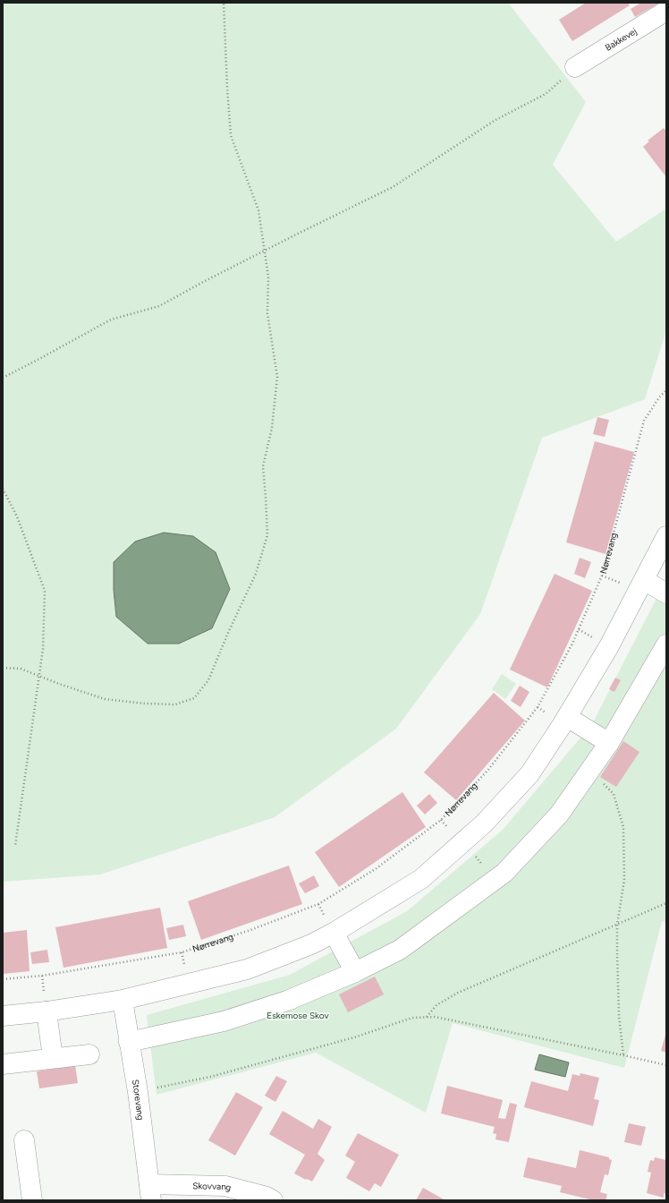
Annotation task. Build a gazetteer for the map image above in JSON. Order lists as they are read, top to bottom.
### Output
{
  "streets": {
    "street": ["Bakkevej", "Storevang", "Skovvang"],
    "path": ["Nørrevang"]
  },
  "crossings": [
    ["Storevang", "Skovvang"]
  ],
  "parks": ["Eskemose Skov"]
}
